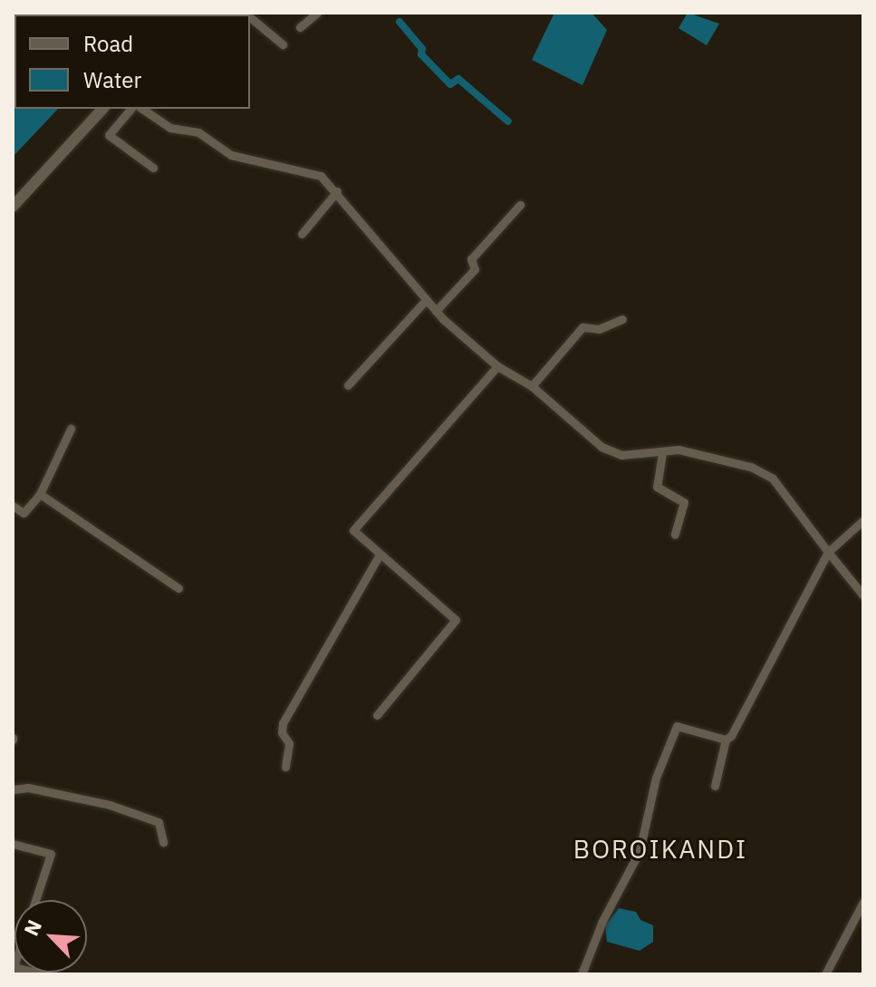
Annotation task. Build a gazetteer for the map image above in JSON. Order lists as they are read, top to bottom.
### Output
{
  "districts": ["BOROIKANDI"],
  "legend": ["Road", "Water"],
  "north": "top left"
}
